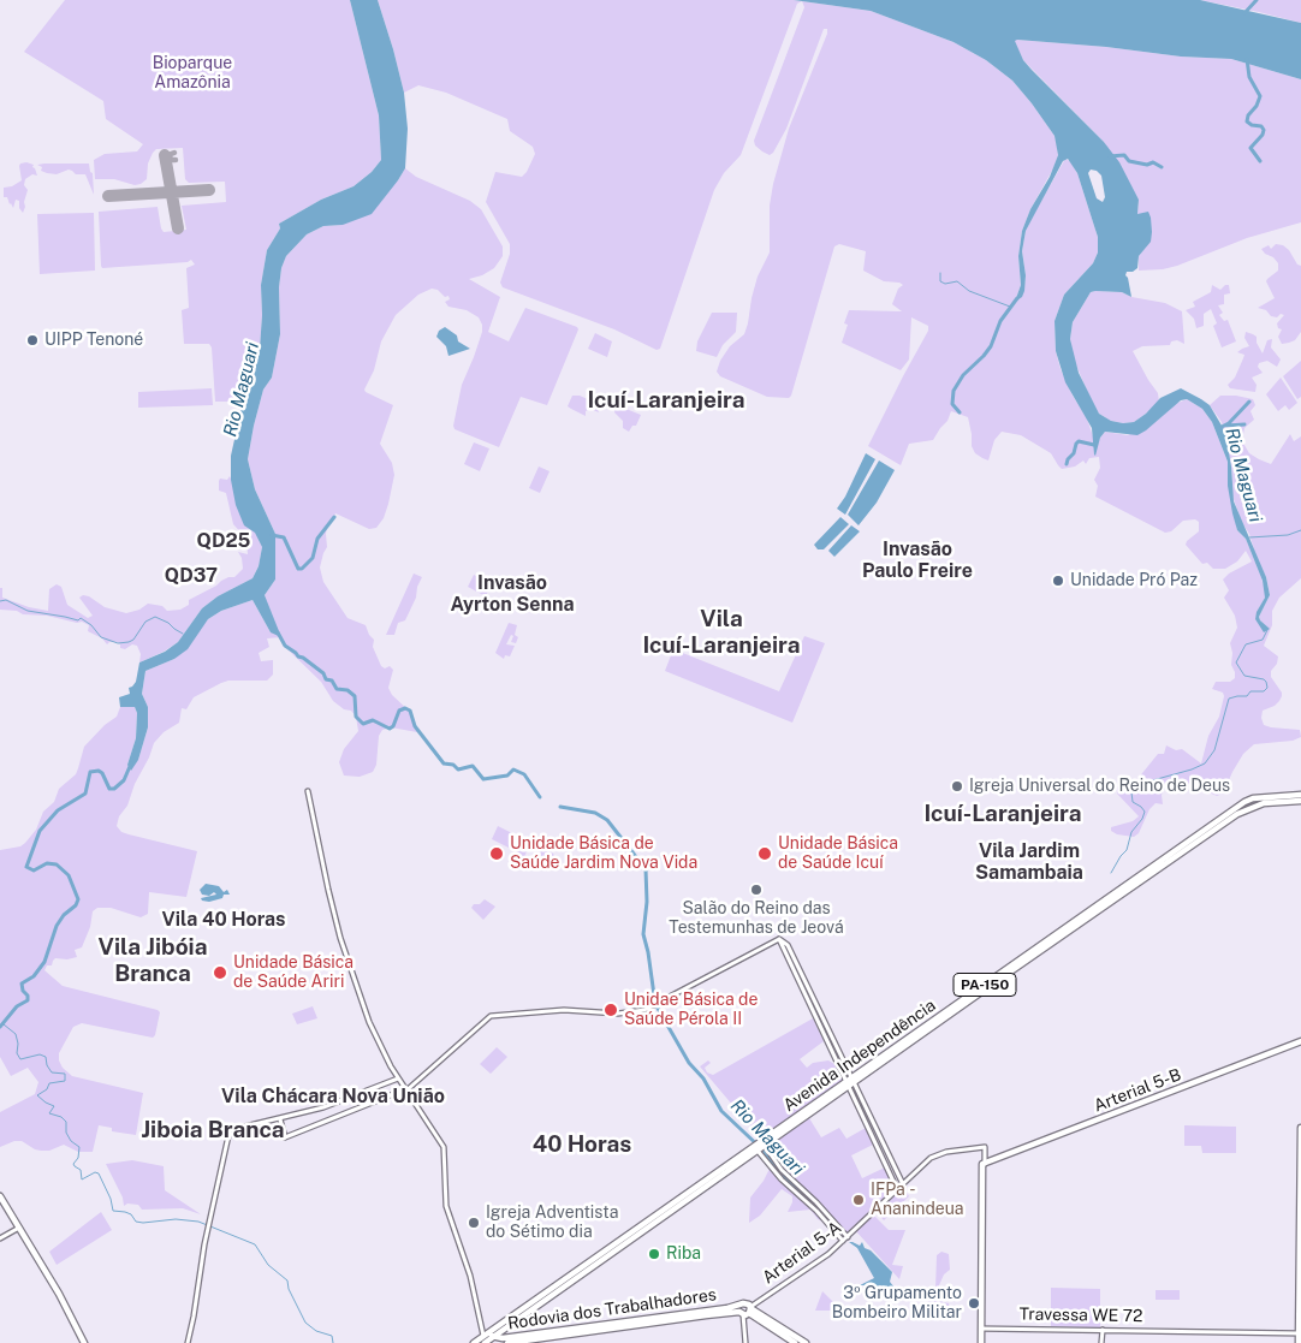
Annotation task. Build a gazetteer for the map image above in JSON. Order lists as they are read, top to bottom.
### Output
{
  "streets": {
    "main road": [
      "PA-150",
      "Avenida Independência",
      "Arterial 5-B",
      "Arterial 5-A",
      "Rodovia dos Trabalhadores",
      "Travessa WE 72"
    ]
  },
  "crossings": [
    ["Avenida Independência", "Rodovia dos Trabalhadores"],
    ["Arterial 5-B", "Arterial 5-A"],
    ["Arterial 5-A", "Rodovia dos Trabalhadores"]
  ],
  "districts": [
    "Icuí-Laranjeira",
    "QD25",
    "Invasão Paulo Freire",
    "QD37",
    "Invasão Ayrton Senna",
    "Vila Icuí-Laranjeira",
    "Icuí-Laranjeira",
    "Vila Jardim Samambaia",
    "Vila 40 Horas",
    "Vila Jibóia Branca",
    "Vila Chácara Nova União",
    "Jiboia Branca",
    "40 Horas"
  ],
  "water": ["Rio Maguari"],
  "parks": ["Bioparque Amazônia"],
  "places": [
    "UIPP Tenoné",
    "Unidade Pró Paz",
    "Igreja Universal do Reino de Deus",
    "Unidade Básica de Saúde Jardim Nova Vida",
    "Unidade Básica de Saúde Icuí",
    "Salão do Reino das Testemunhas de Jeová",
    "Unidade Básica de Saúde Ariri",
    "Unidae Básica de Saúde Pérola II",
    "IFPa - Ananindeua",
    "Igreja Adventista do Sétimo dia",
    "Riba",
    "3º Grupamento Bombeiro Militar"
  ]
}
